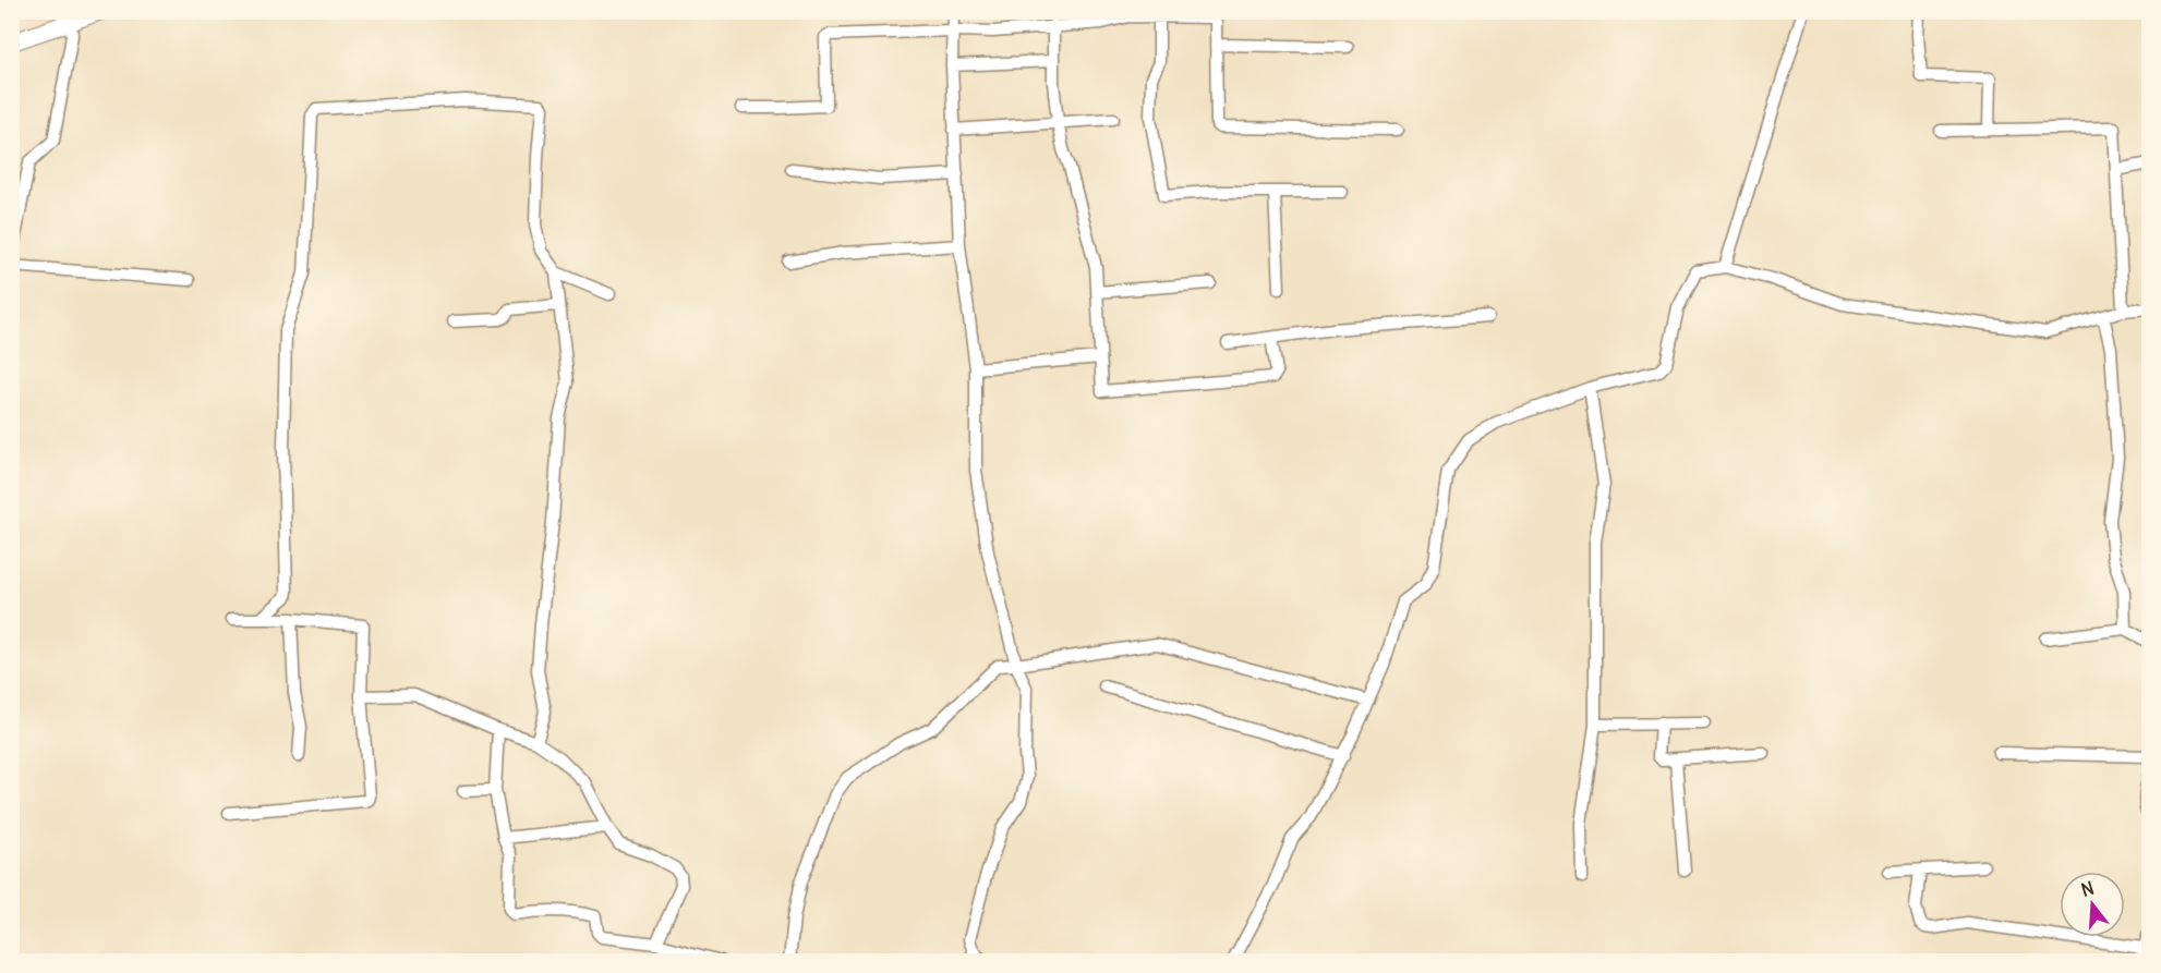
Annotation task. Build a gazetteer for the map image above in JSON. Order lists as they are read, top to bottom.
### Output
{
  "north": "top"
}
